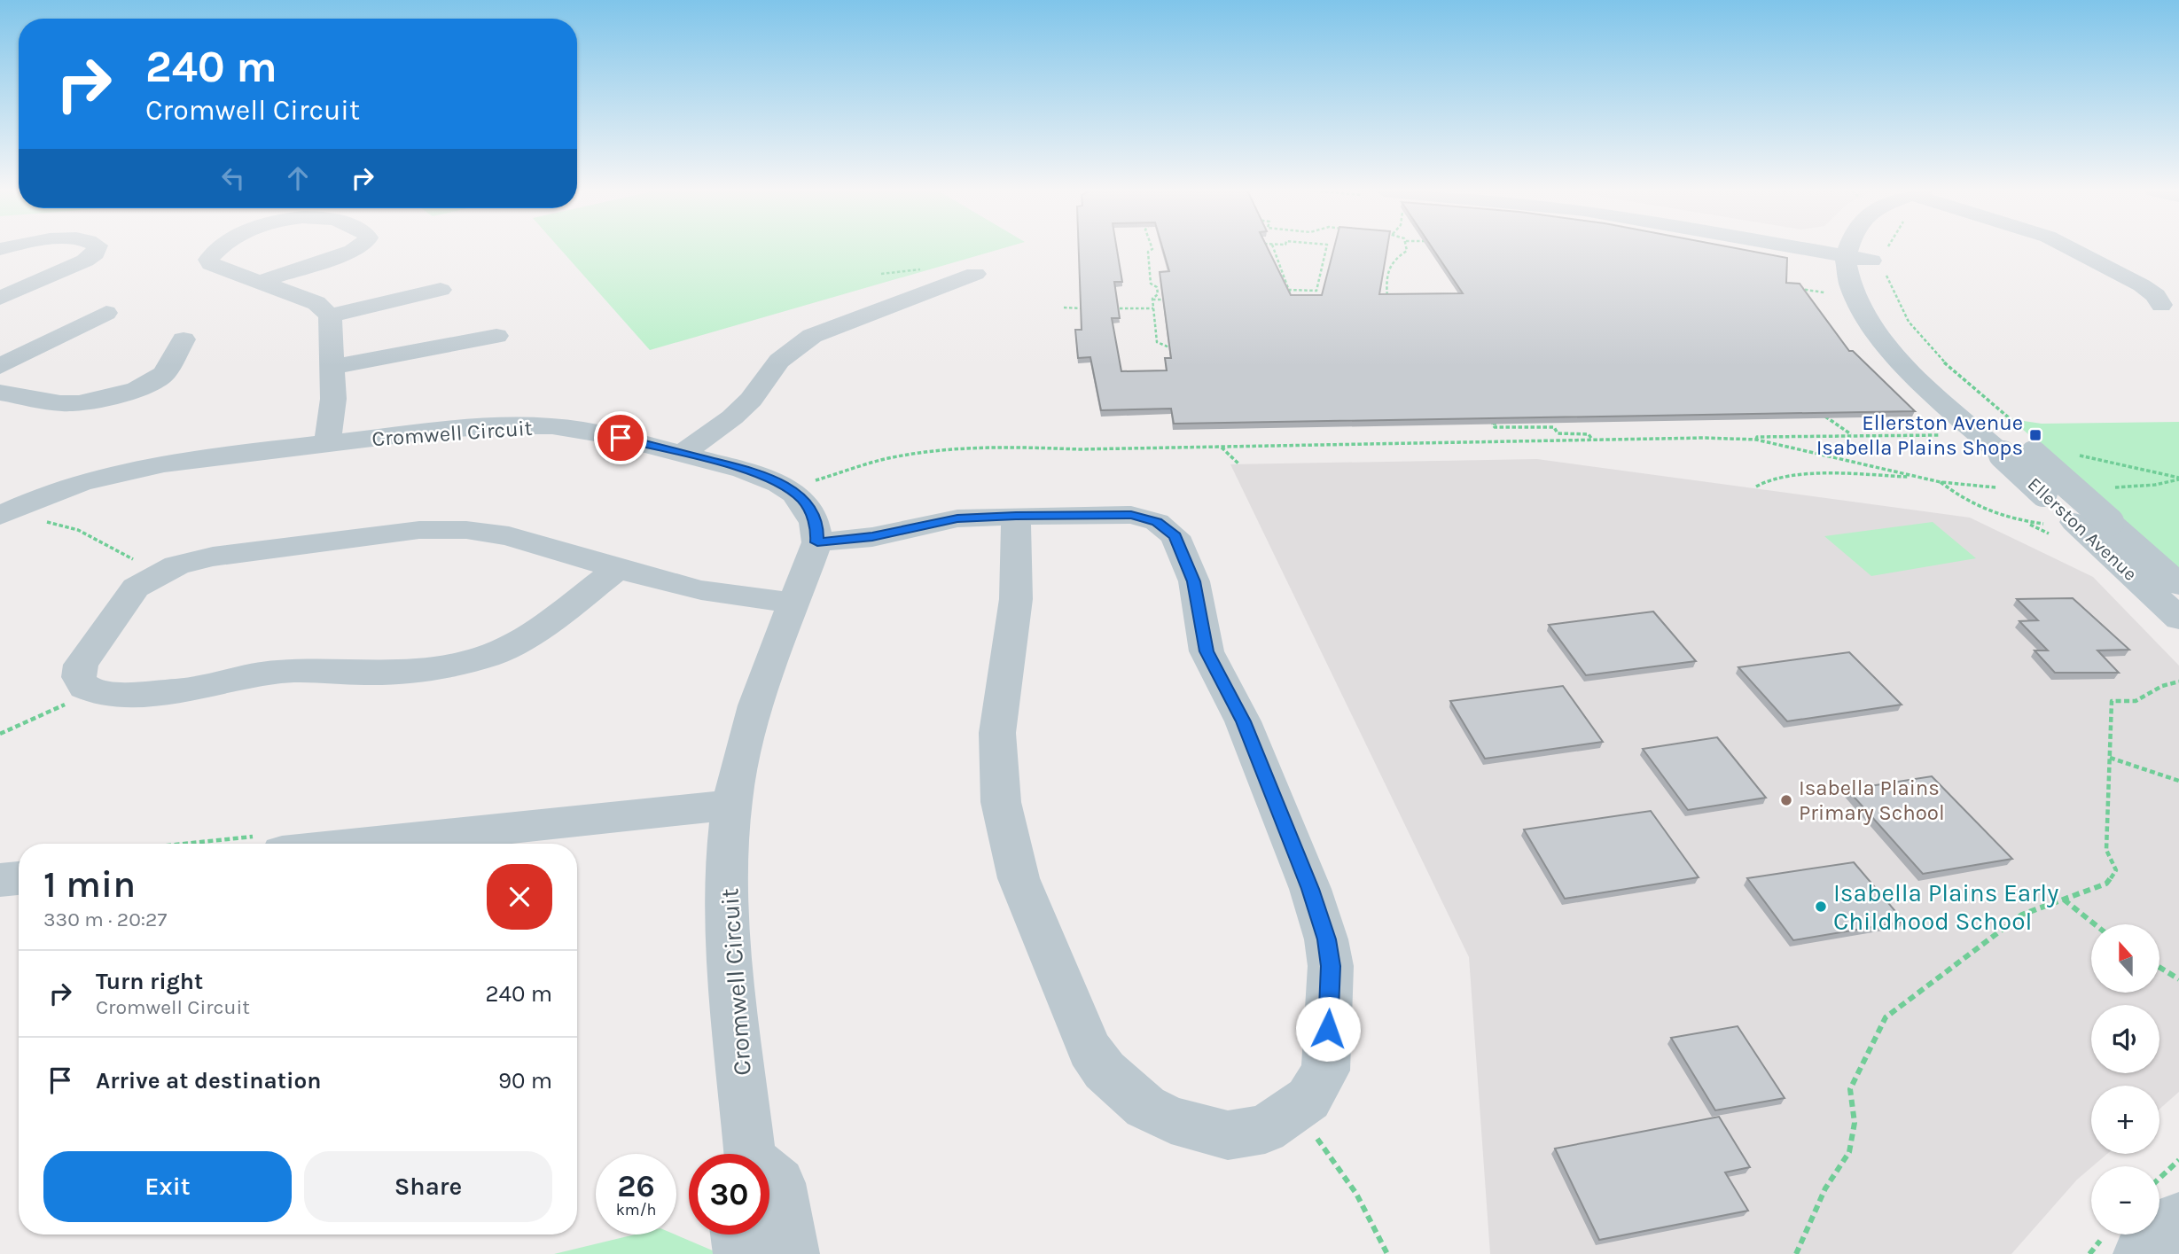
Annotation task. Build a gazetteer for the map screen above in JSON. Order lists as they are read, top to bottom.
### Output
{
  "streets": {
    "street": ["Cromwell Circuit", "Ellerston Avenue"]
  },
  "places": {
    "transit": ["Ellerston Avenue Isabella Plains Shops"],
    "other": ["Isabella Plains Primary School", "Isabella Plains Early Childhood School"]
  },
  "north": "top",
  "page": {
    "turn": ["240 m", "Cromwell Circuit"],
    "heading": ["1 min", "330 m · 20:27"],
    "map_buttons": ["+", "−"],
    "list": [
      {
        "name": "Turn right",
        "note": "Cromwell Circuit",
        "value": "240 m"
      },
      {
        "name": "Arrive at destination",
        "value": "90 m"
      }
    ],
    "buttons": ["Exit", "Share"],
    "speed": "26 km/h",
    "limit": "30"
  }
}
